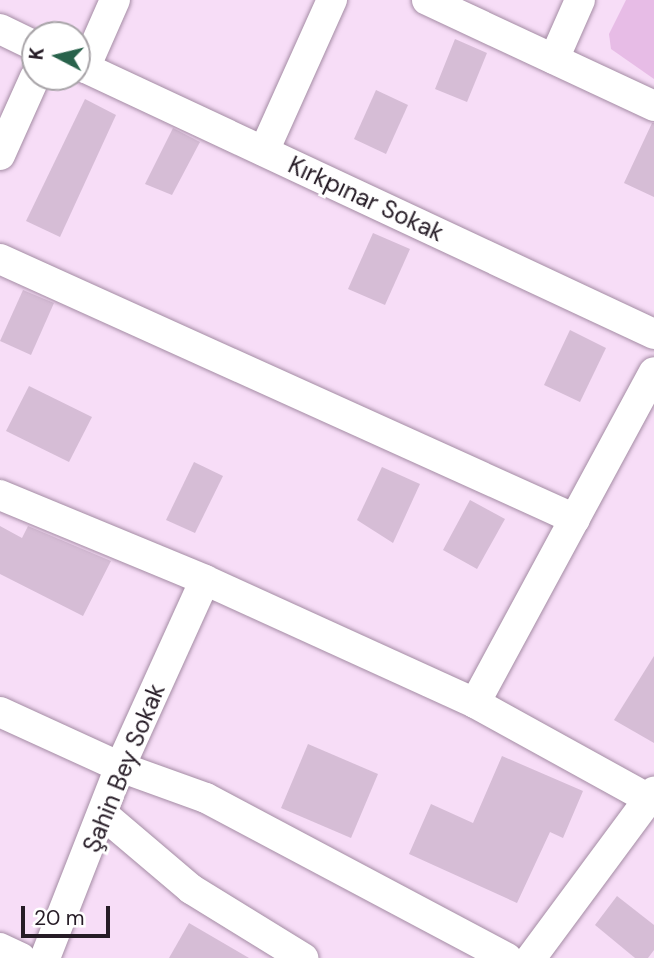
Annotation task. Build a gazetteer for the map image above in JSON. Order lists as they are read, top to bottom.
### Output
{
  "streets": {
    "street": ["Kırkpınar Sokak", "Şahin Bey Sokak"]
  },
  "scale_bar": "20 m",
  "north": "left"
}
